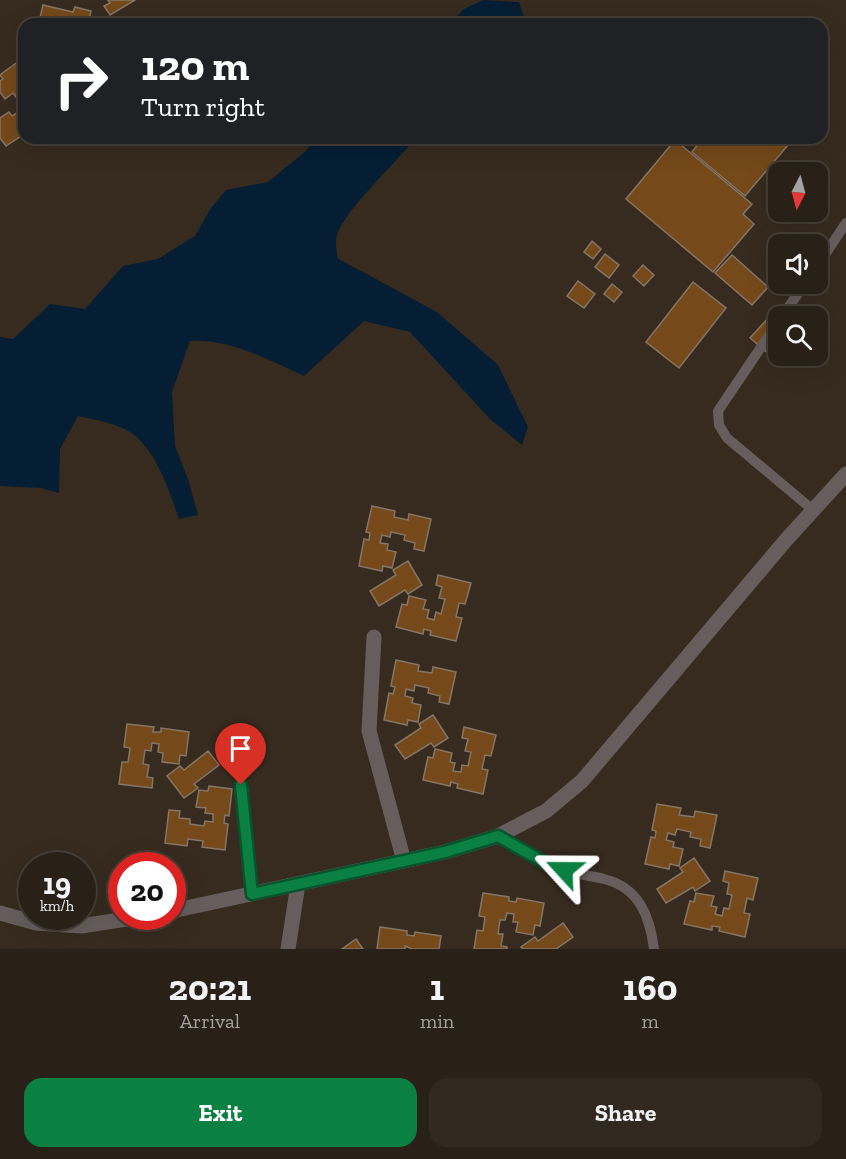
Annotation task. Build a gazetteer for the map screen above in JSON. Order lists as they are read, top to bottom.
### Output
{
  "north": "bottom",
  "page": {
    "turn": ["120 m", "Turn right"],
    "speed": "19 km/h",
    "limit": "20",
    "eta": [
      "20:21",
      "Arrival",
      "1",
      "min",
      "160",
      "m"
    ],
    "buttons": ["Exit", "Share"]
  }
}
